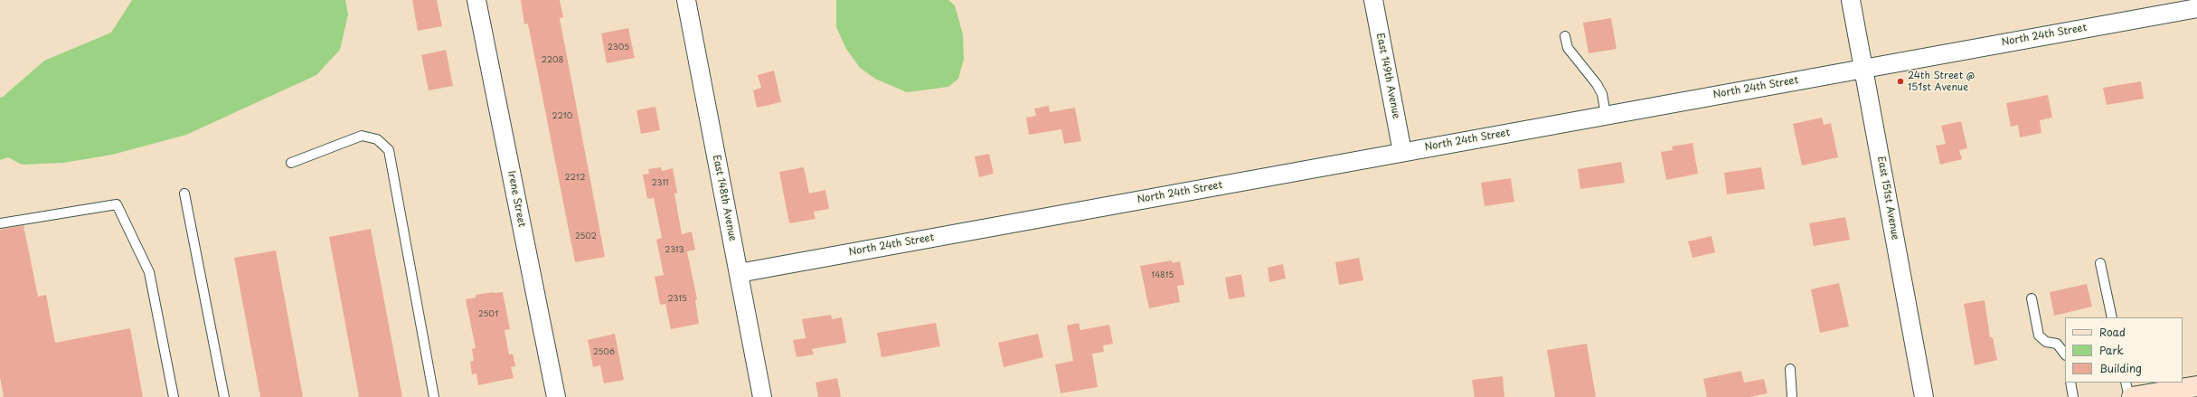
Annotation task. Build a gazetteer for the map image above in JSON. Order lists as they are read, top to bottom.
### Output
{
  "streets": {
    "street": [
      "North 24th Street",
      "East 149th Avenue",
      "East 148th Avenue",
      "East 151st Avenue",
      "Irene Street"
    ]
  },
  "crossings": [
    ["North 24th Street", "East 149th Avenue"],
    ["North 24th Street", "East 148th Avenue"],
    ["North 24th Street", "East 151st Avenue"]
  ],
  "places": ["24th Street @ 151st Avenue"],
  "house_numbers": [
    "2305",
    "2208",
    "2210",
    "2212",
    "2311",
    "2502",
    "2313",
    "14815",
    "2315",
    "2501",
    "2506"
  ],
  "legend": ["Road", "Park", "Building"]
}
